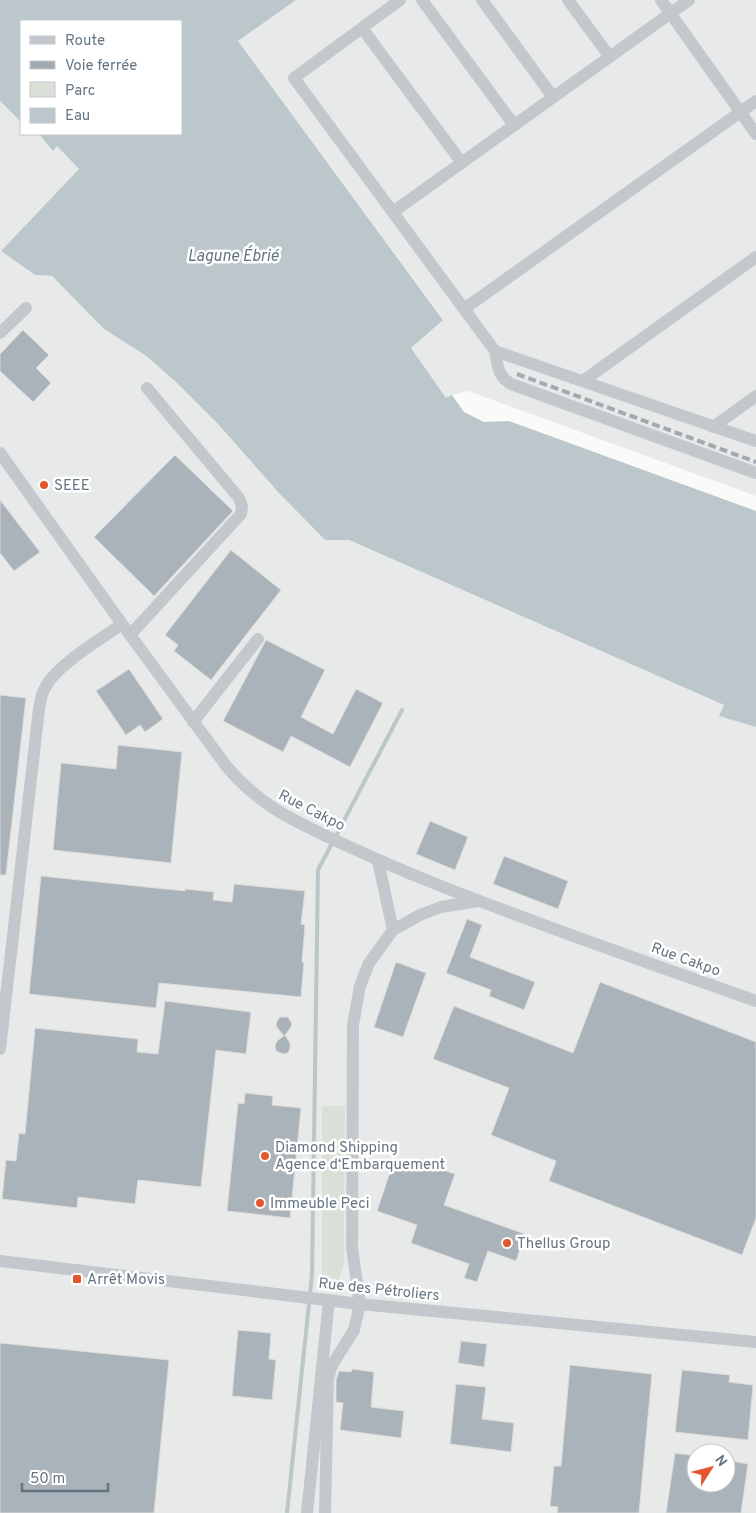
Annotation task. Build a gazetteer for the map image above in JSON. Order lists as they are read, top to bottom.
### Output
{
  "streets": {
    "street": ["Rue Cakpo", "Rue des Pétroliers"]
  },
  "water": ["Lagune Ébrié"],
  "places": {
    "other": [
      "SEEE",
      "Diamond Shipping Agence d‘Embarquement",
      "Immeuble Peci",
      "Thellus Group"
    ],
    "transit": ["Arrêt Movis"]
  },
  "legend": [
    "Route",
    "Voie ferrée",
    "Parc",
    "Eau"
  ],
  "scale_bar": "50 m",
  "north": "top right"
}
